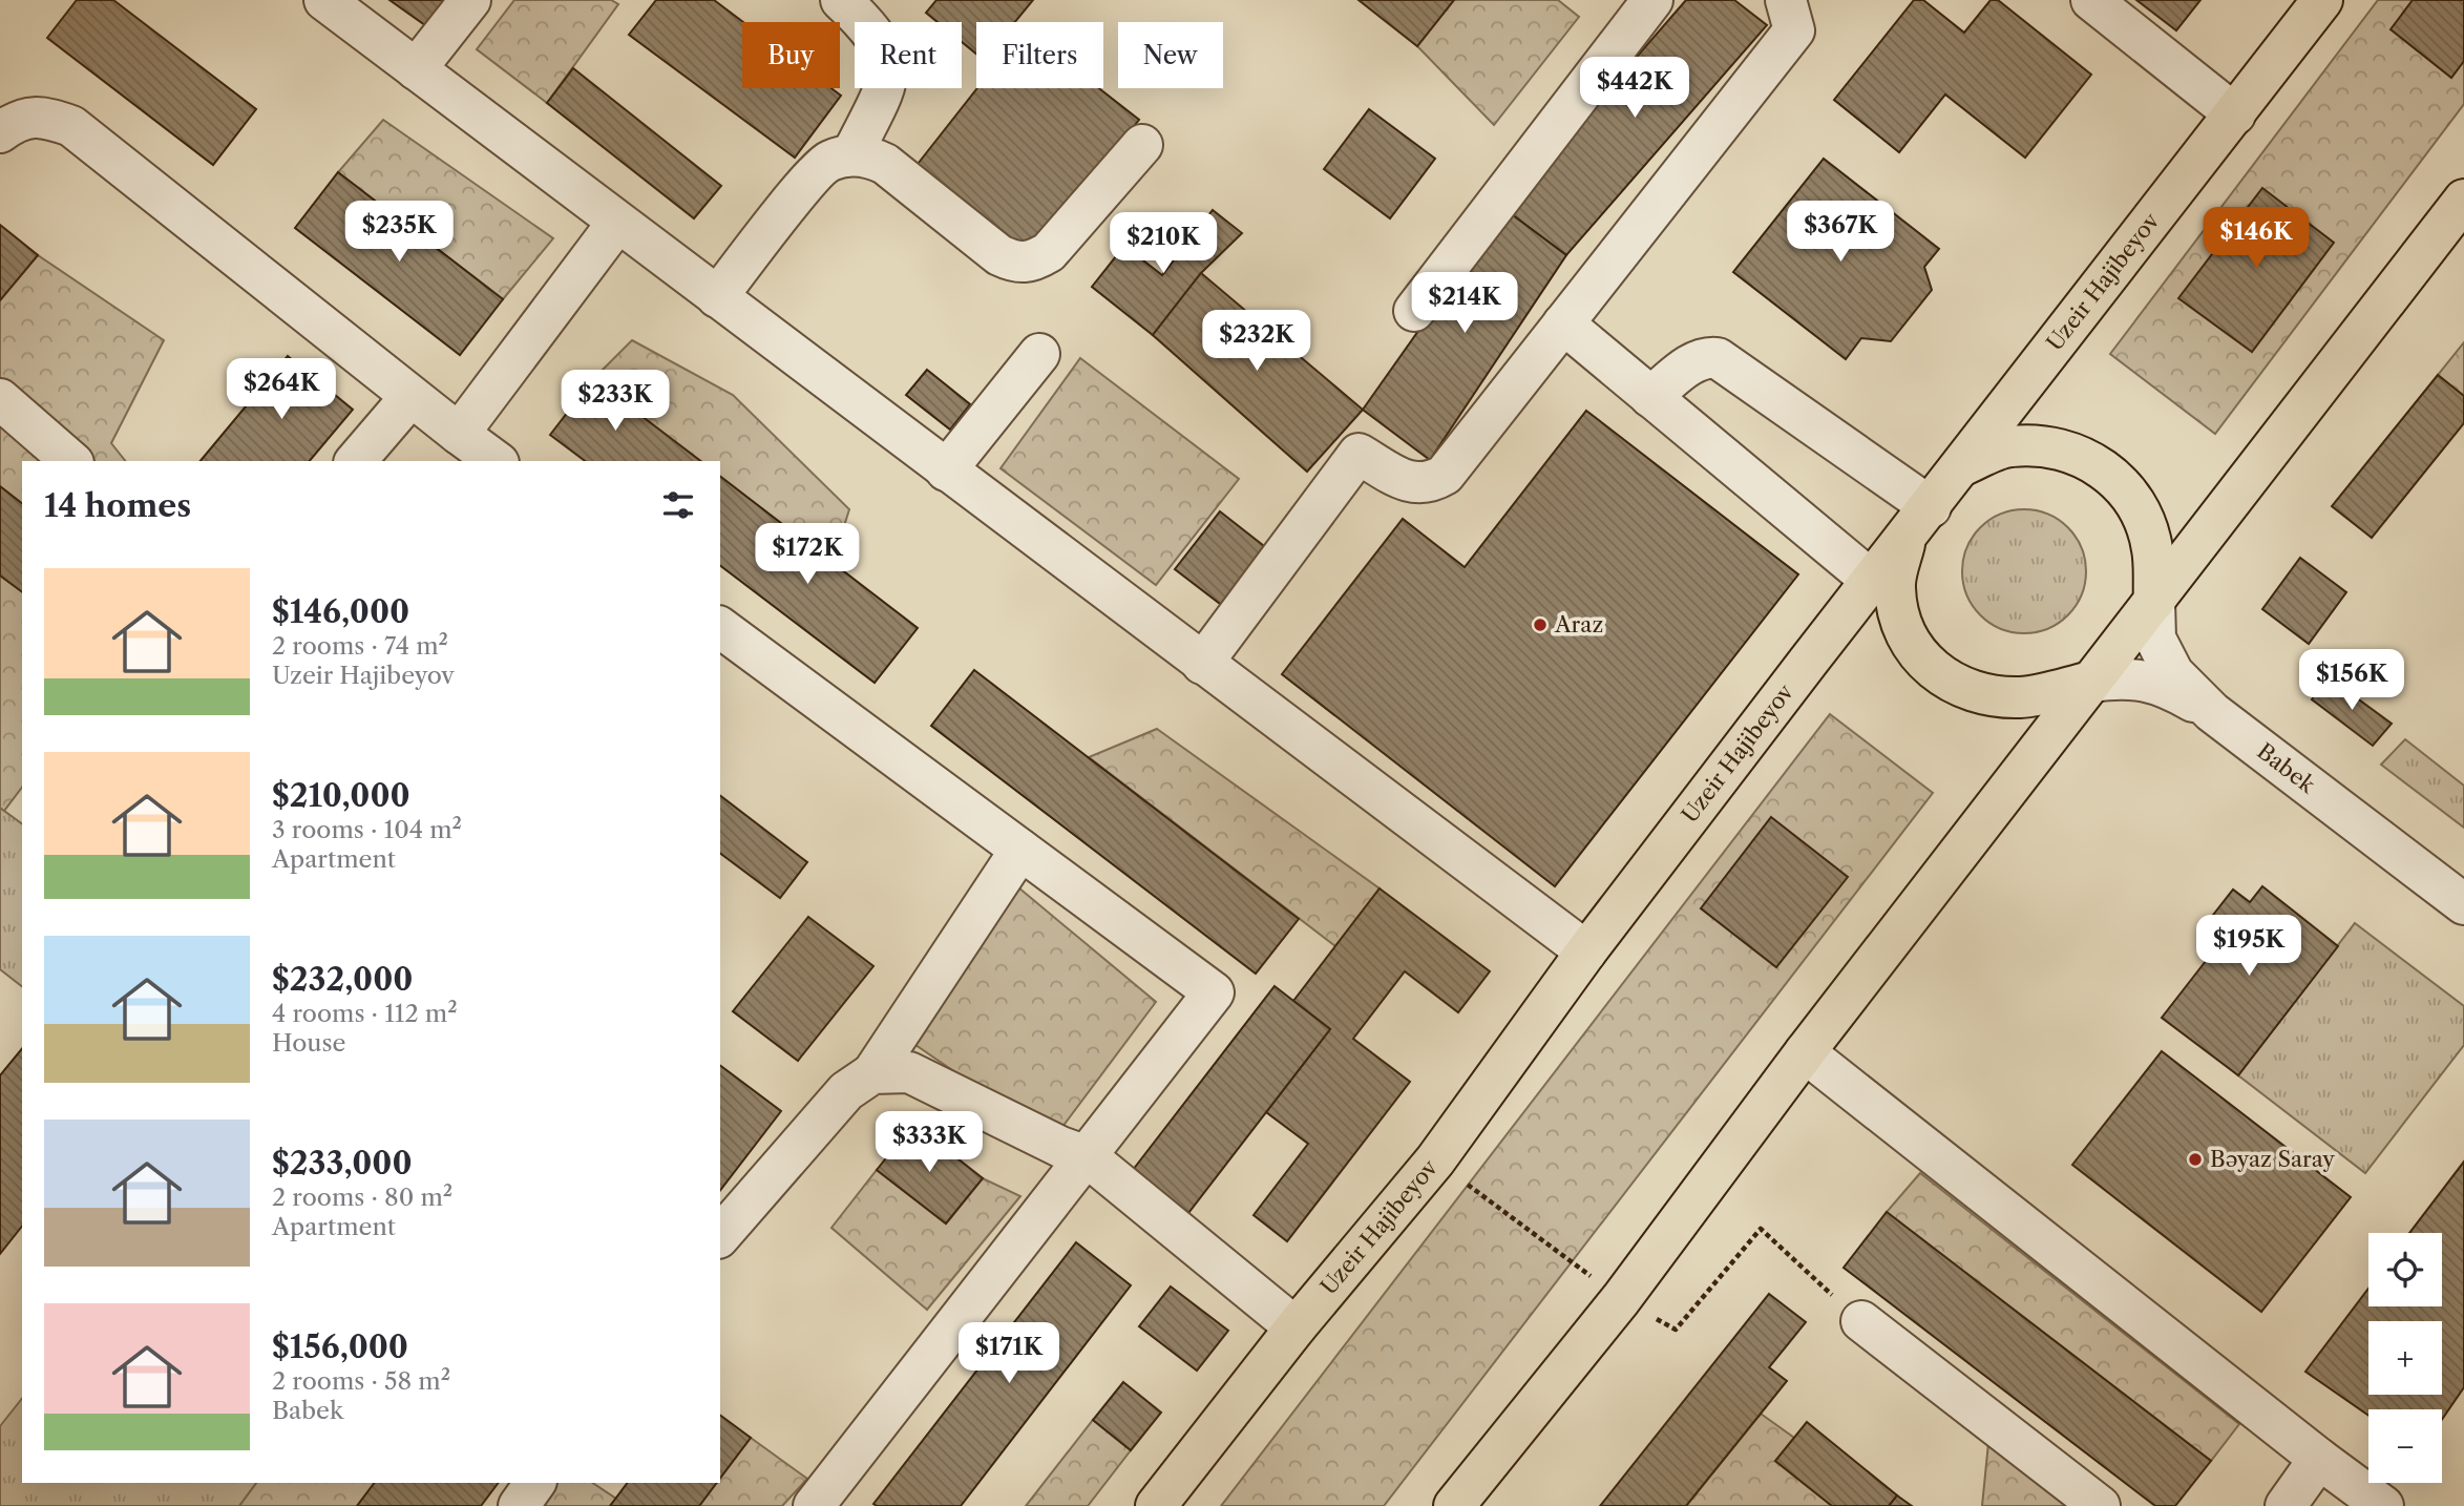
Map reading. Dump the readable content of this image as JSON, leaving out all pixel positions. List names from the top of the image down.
{
  "streets": {
    "main road": ["Uzeir Hajibeyov"],
    "street": ["Babek"]
  },
  "crossings": [
    ["Uzeir Hajibeyov", "Babek"]
  ],
  "places": ["Araz", "Bəyaz Saray"],
  "page": {
    "chip": [
      "Buy",
      "Rent",
      "Filters",
      "New"
    ],
    "price": [
      "$442K",
      "$235K",
      "$367K",
      "$146K",
      "$210K",
      "$214K",
      "$232K",
      "$264K",
      "$233K",
      "$172K",
      "$156K",
      "$195K",
      "$333K",
      "$171K"
    ],
    "heading": "14 homes",
    "list": [
      {
        "name": "$146,000",
        "note": "2 rooms · 74 m² · Uzeir Hajibeyov"
      },
      {
        "name": "$210,000",
        "note": "3 rooms · 104 m² · Apartment"
      },
      {
        "name": "$232,000",
        "note": "4 rooms · 112 m² · House"
      },
      {
        "name": "$233,000",
        "note": "2 rooms · 80 m² · Apartment"
      },
      {
        "name": "$156,000",
        "note": "2 rooms · 58 m² · Babek"
      }
    ],
    "map_buttons": ["+", "−"]
  }
}
